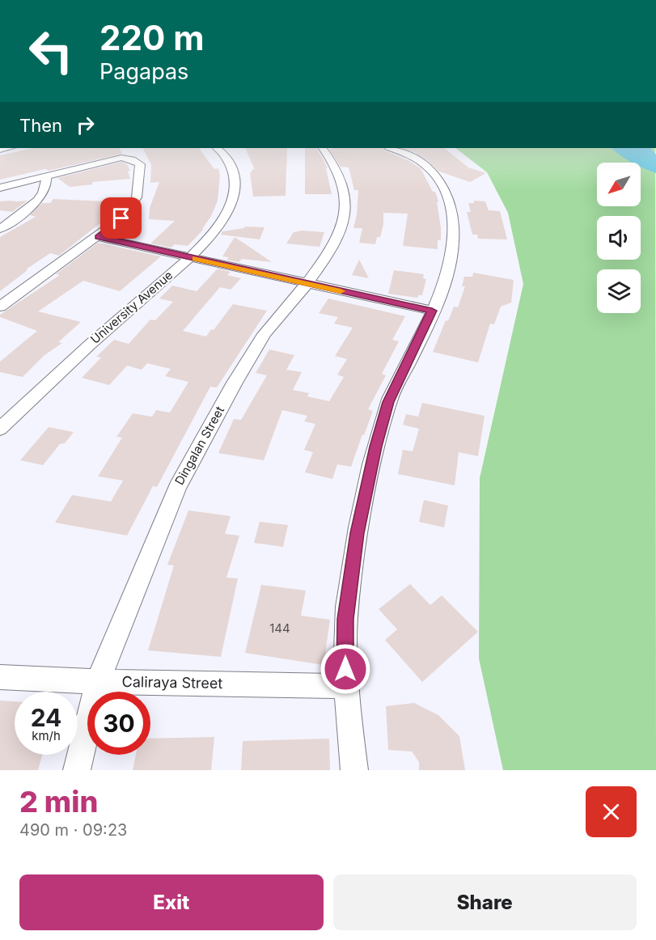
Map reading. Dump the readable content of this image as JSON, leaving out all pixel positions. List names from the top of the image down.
{
  "streets": {
    "street": ["University Avenue", "Dingalan Street", "Caliraya Street"]
  },
  "crossings": [
    ["Dingalan Street", "Caliraya Street"]
  ],
  "house_numbers": ["144"],
  "north": "bottom left",
  "page": {
    "turn": ["220 m", "Pagapas"],
    "then": "Then",
    "speed": "24 km/h",
    "limit": "30",
    "heading": ["2 min", "490 m · 09:23"],
    "buttons": ["Exit", "Share"]
  }
}
